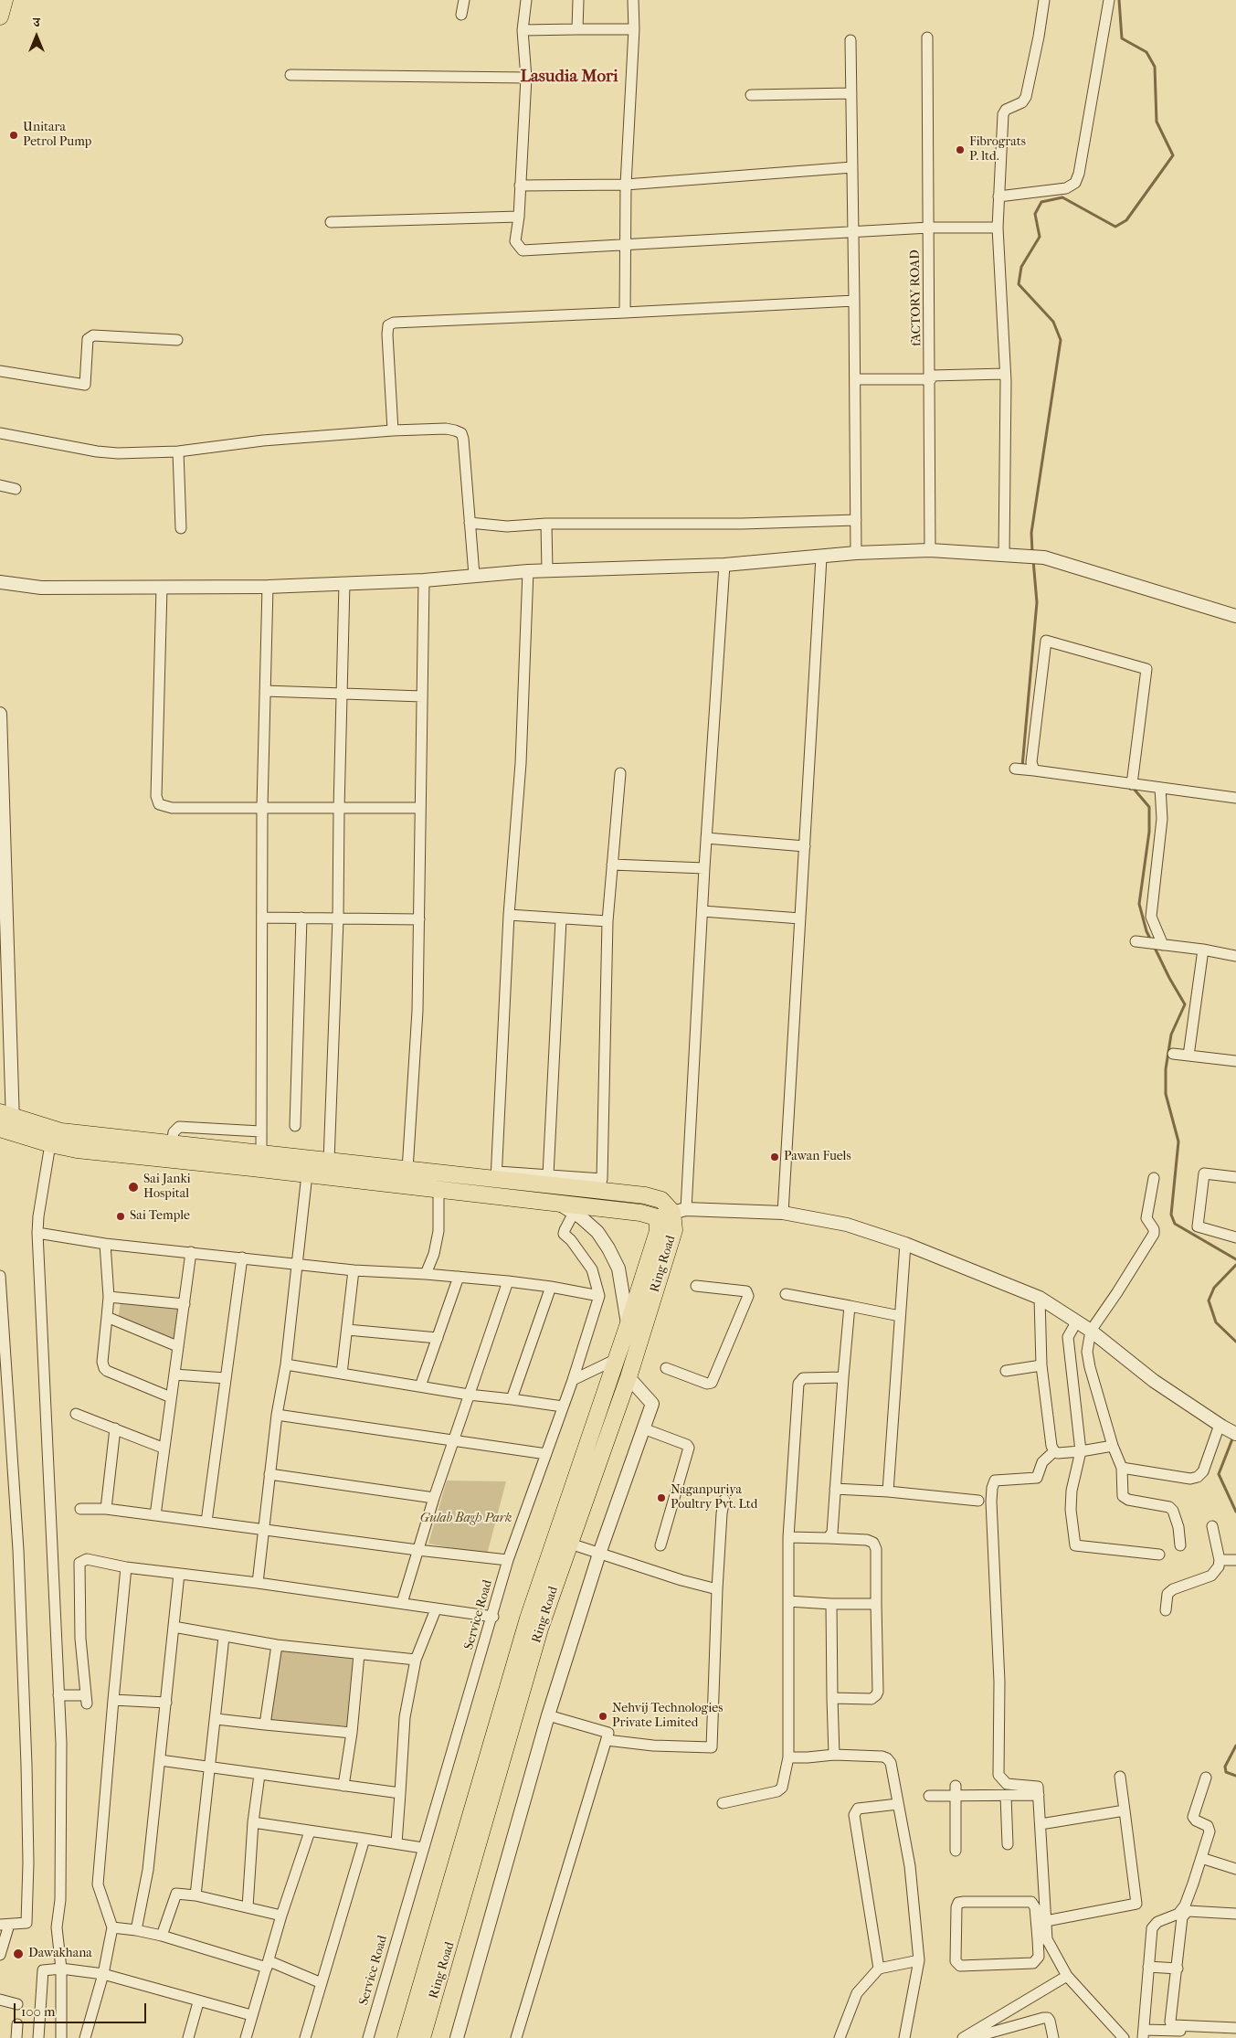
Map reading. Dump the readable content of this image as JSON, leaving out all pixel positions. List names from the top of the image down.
{
  "streets": {
    "main road": ["Ring Road"],
    "street": ["fACTORY ROAD", "Service Road"]
  },
  "districts": ["Lasudia Mori"],
  "parks": ["Gulab Bagh Park"],
  "places": [
    "Unitara Petrol Pump",
    "Fibrograts P. ltd.",
    "Pawan Fuels",
    "Sai Janki Hospital",
    "Sai Temple",
    "Naganpuriya Poultry Pvt. Ltd",
    "Nehvij Technologies Private Limited",
    "Dawakhana"
  ],
  "scale_bar": "100 m",
  "north": "top"
}
